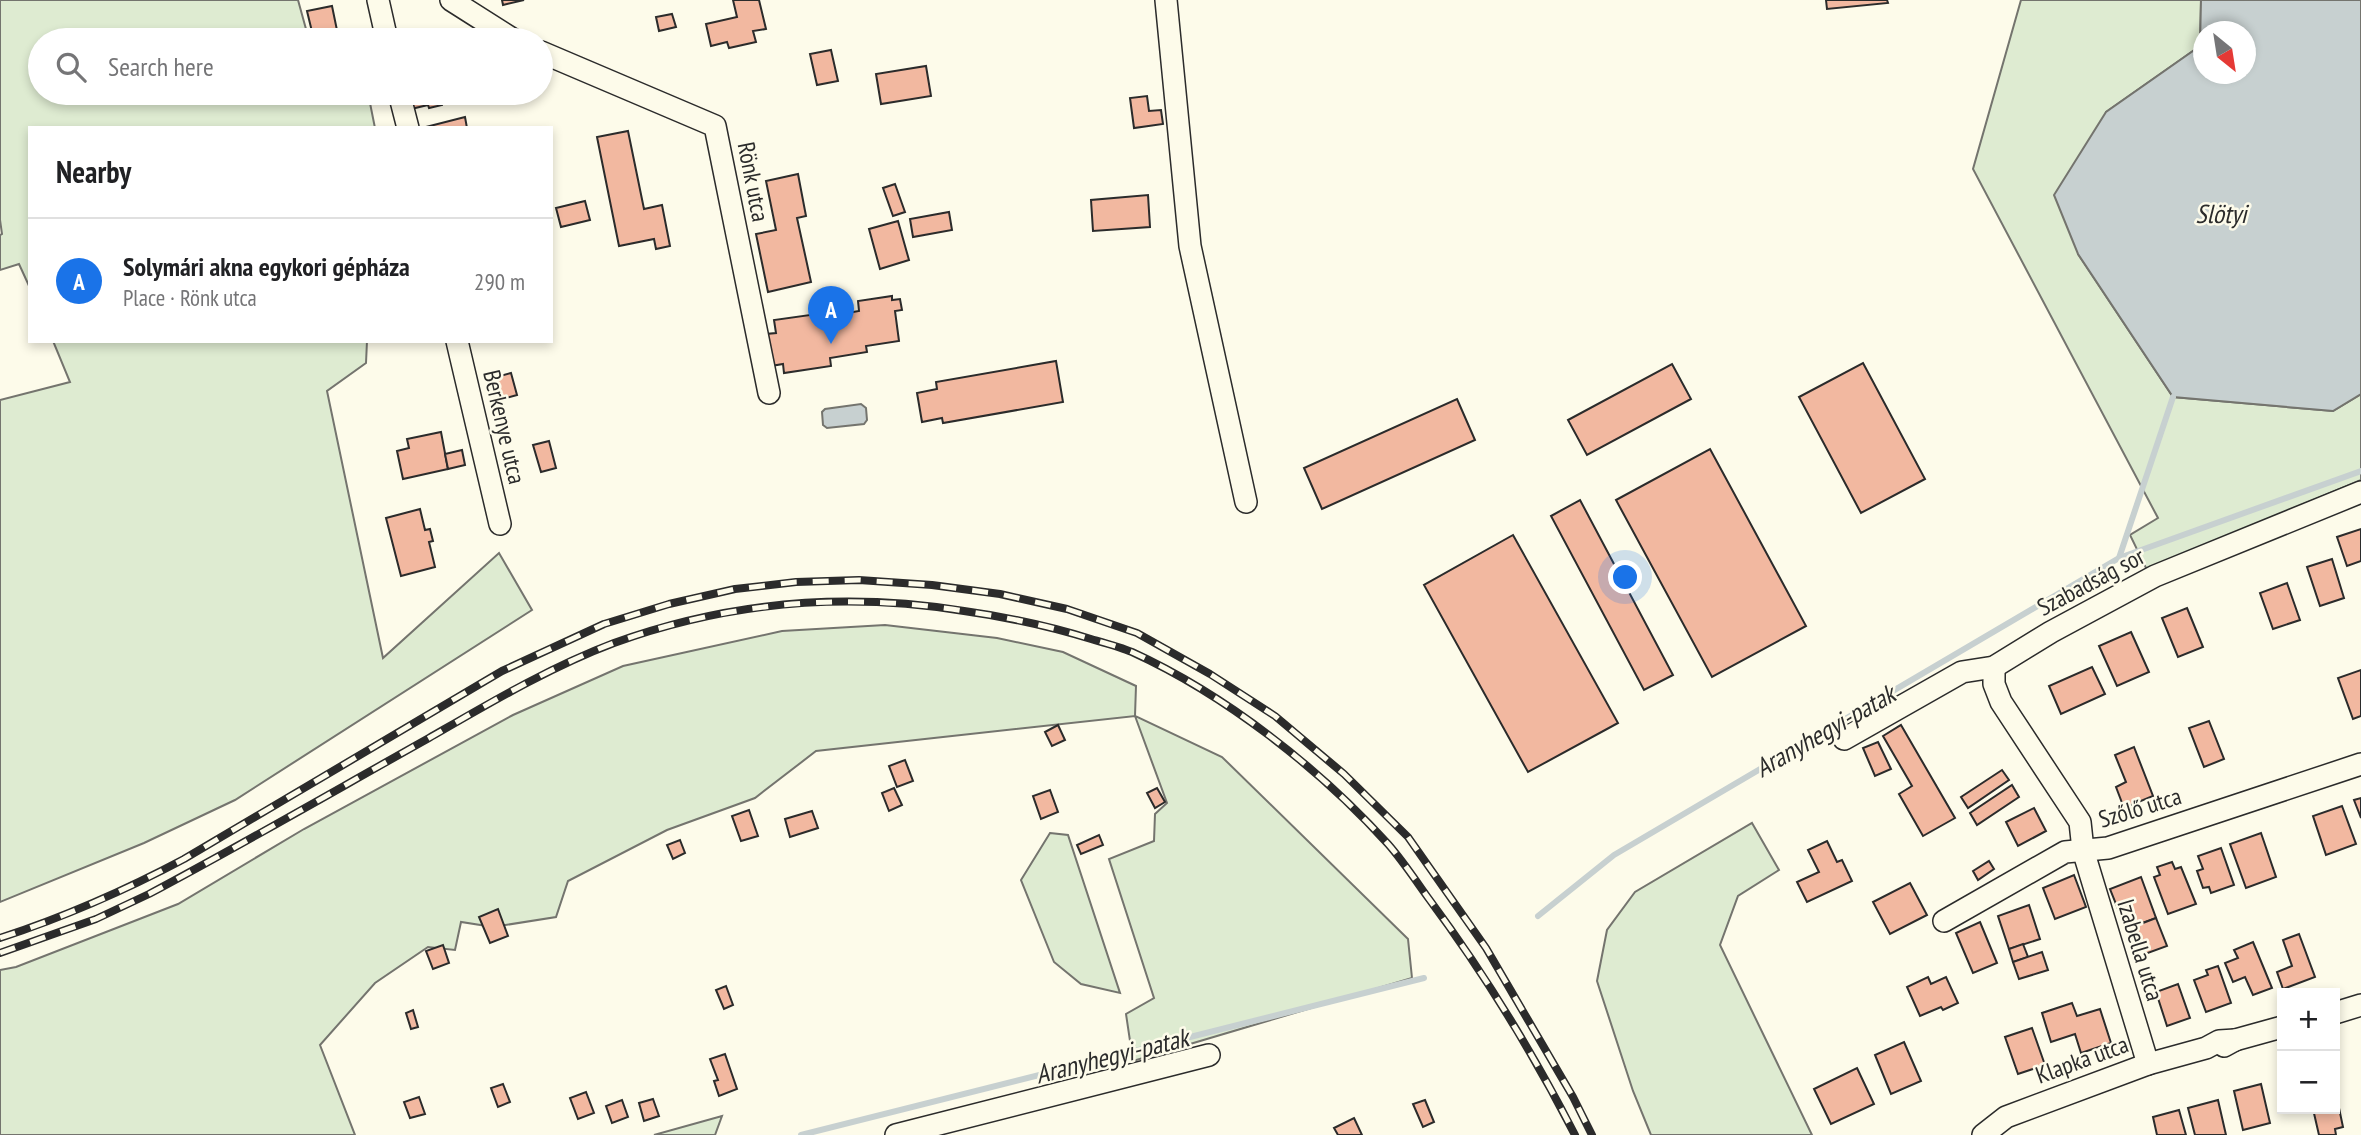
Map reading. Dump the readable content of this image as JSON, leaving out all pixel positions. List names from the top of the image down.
{
  "streets": {
    "street": [
      "Rönk utca",
      "Berkenye utca",
      "Szabadság sor",
      "Szőlő utca",
      "Izabella utca",
      "Klapka utca"
    ]
  },
  "crossings": [
    ["Szabadság sor", "Izabella utca"],
    ["Szőlő utca", "Izabella utca"],
    ["Izabella utca", "Klapka utca"]
  ],
  "water": ["Slötyi", "Aranyhegyi-patak"],
  "north": "bottom right",
  "page": {
    "search": "Search here",
    "heading": "Nearby",
    "list": [
      {
        "mark": "A",
        "name": "Solymári akna egykori gépháza",
        "note": "Place · Rönk utca",
        "value": "290 m"
      }
    ],
    "pins": "A",
    "map_buttons": ["+", "−"]
  }
}
